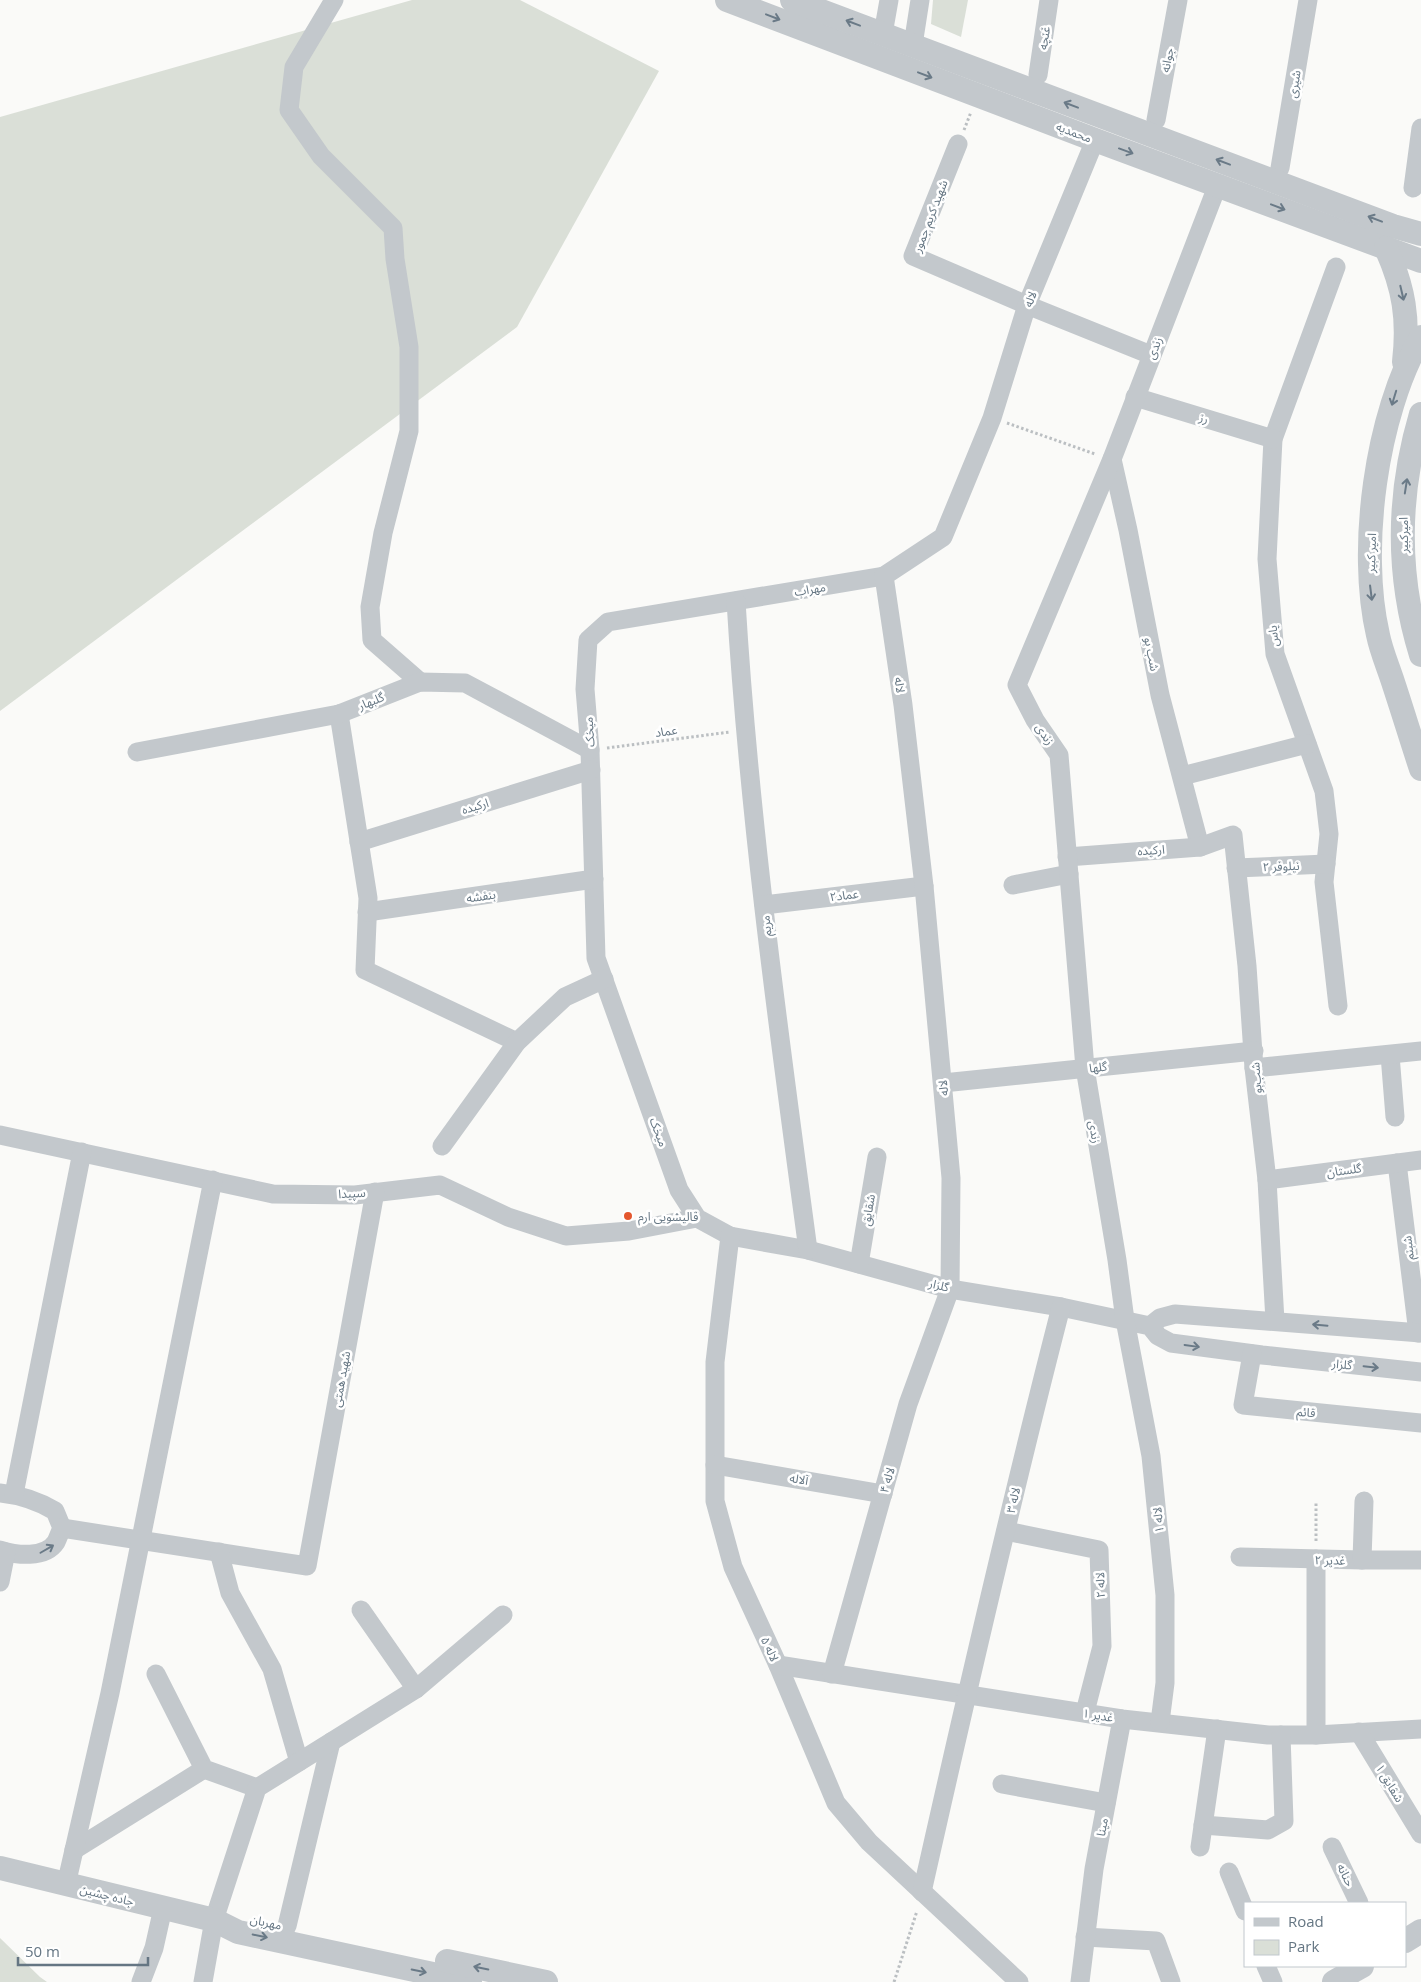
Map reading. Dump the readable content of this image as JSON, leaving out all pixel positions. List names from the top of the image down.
{
  "streets": {
    "street": [
      "غنچه",
      "جوانه",
      "شیری",
      "محمدیه",
      "شهید کریم جمور",
      "لاله",
      "زندی",
      "رز",
      "امیرکبیر",
      "امیر کبیر",
      "مهراب",
      "یاس",
      "شب بو",
      "گلبهار",
      "میخک",
      "ارکیده",
      "نیلوفر ۲",
      "عماد۲",
      "بنفشه",
      "مریم",
      "گلها",
      "شب‌بو",
      "گلستان",
      "سپیدا",
      "شقایق",
      "شبنم",
      "گلزار",
      "شهید همتی",
      "قائم",
      "آلاله",
      "لاله ۴",
      "لاله ۳",
      "لاله ۱",
      "غدیر ۲",
      "لاله ۲",
      "لاله ۵",
      "غدیر ۱",
      "شقایق ۱",
      "مینا",
      "حنانه",
      "جاده چشین",
      "مهربان"
    ],
    "path": ["عماد"]
  },
  "crossings": [
    ["محمدیه", "لاله"],
    ["محمدیه", "زندی"],
    ["شهید کریم جمور", "لاله"],
    ["لاله", "مهراب"],
    ["لاله", "عماد۲"],
    ["لاله", "گلها"],
    ["لاله", "گلزار"],
    ["لاله", "لاله ۴"],
    ["زندی", "رز"],
    ["زندی", "شب بو"],
    ["زندی", "ارکیده"],
    ["زندی", "گلها"],
    ["زندی", "گلزار"],
    ["زندی", "لاله ۱"],
    ["رز", "یاس"],
    ["مهراب", "میخک"],
    ["مهراب", "مریم"],
    ["یاس", "نیلوفر ۲"],
    ["شب بو", "ارکیده"],
    ["گلبهار", "عماد"],
    ["گلبهار", "میخک"],
    ["عماد", "میخک"],
    ["عماد", "مریم"],
    ["میخک", "ارکیده"],
    ["میخک", "بنفشه"],
    ["میخک", "مریم"],
    ["میخک", "سپیدا"],
    ["ارکیده", "شب‌بو"],
    ["نیلوفر ۲", "شب‌بو"],
    ["عماد۲", "مریم"],
    ["مریم", "گلزار"],
    ["گلها", "شب‌بو"],
    ["شب‌بو", "گلستان"],
    ["گلستان", "شبنم"],
    ["سپیدا", "شهید همتی"],
    ["شقایق", "گلزار"],
    ["گلزار", "قائم"],
    ["گلزار", "لاله ۴"],
    ["گلزار", "لاله ۳"],
    ["گلزار", "لاله ۱"],
    ["گلزار", "لاله ۵"],
    ["آلاله", "لاله ۴"],
    ["آلاله", "لاله ۵"],
    ["لاله ۴", "غدیر ۱"],
    ["لاله ۳", "لاله ۲"],
    ["لاله ۳", "لاله ۵"],
    ["لاله ۳", "غدیر ۱"],
    ["لاله ۱", "غدیر ۱"],
    ["لاله ۲", "غدیر ۱"],
    ["لاله ۵", "غدیر ۱"],
    ["غدیر ۱", "شقایق ۱"],
    ["غدیر ۱", "مینا"],
    ["جاده چشین", "مهربان"]
  ],
  "one_way": ["امیرکبیر", "امیر کبیر"],
  "places": ["قالیشویی ارم"],
  "legend": ["Road", "Park"],
  "scale_bar": "50 m"
}
